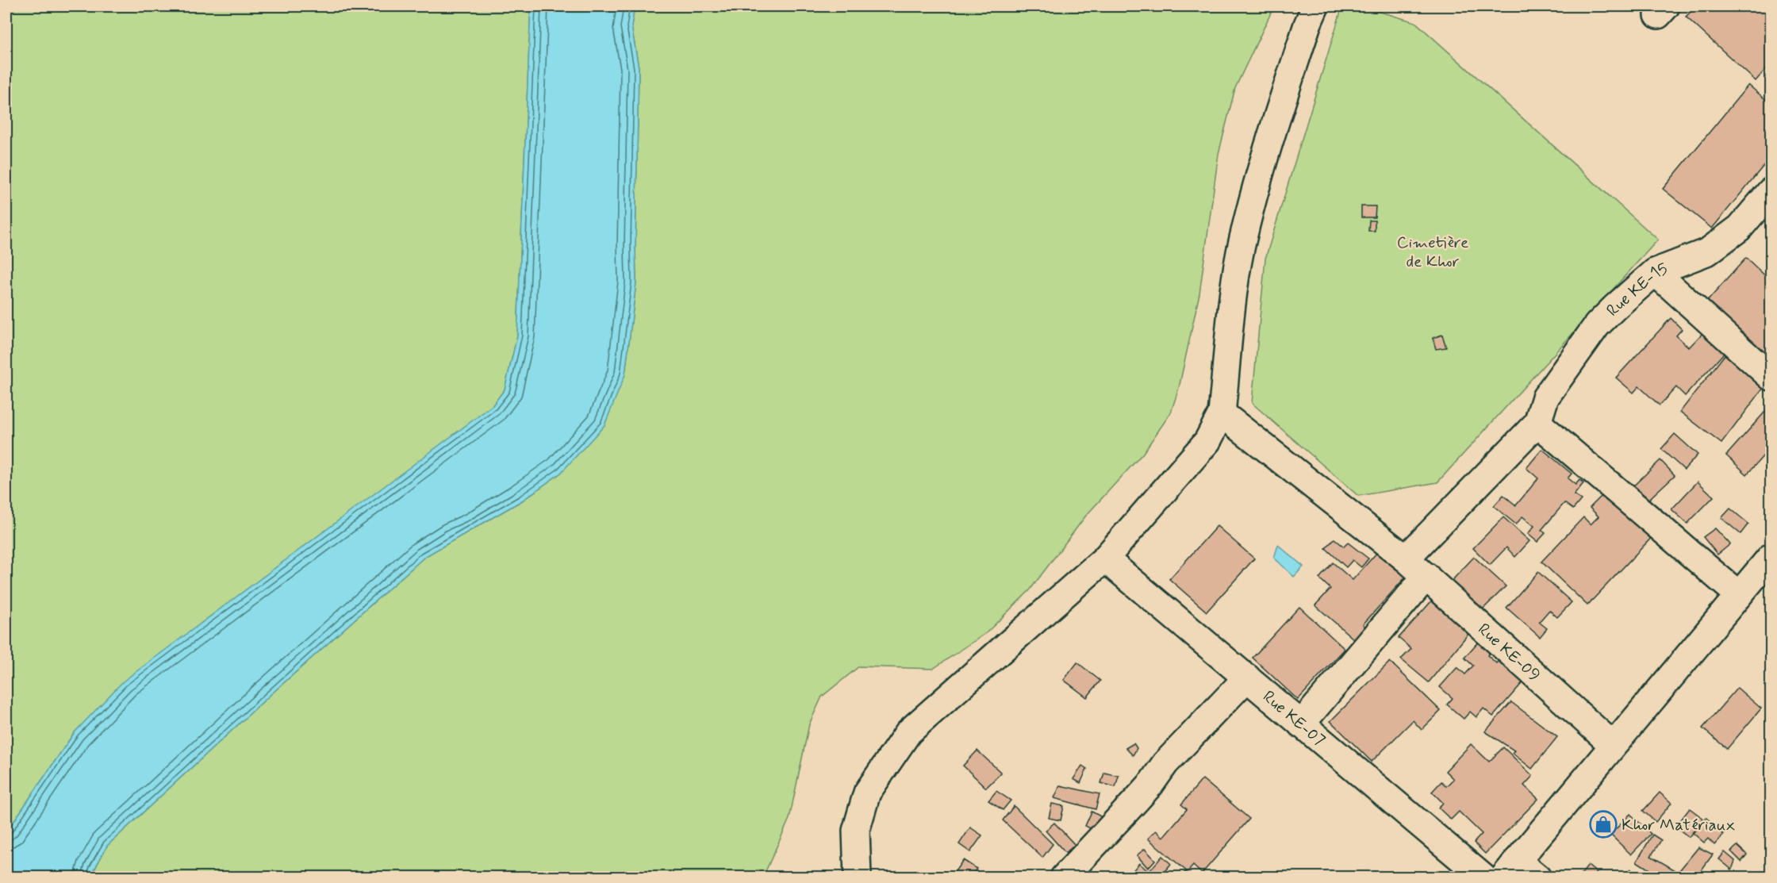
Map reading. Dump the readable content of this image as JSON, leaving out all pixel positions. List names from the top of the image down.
{
  "streets": {
    "main road": ["Rue KE-15", "Rue KE-09", "Rue KE-07"]
  },
  "parks": ["Cimetière de Khor"],
  "places": {
    "shop": ["Khor Matériaux"]
  }
}
